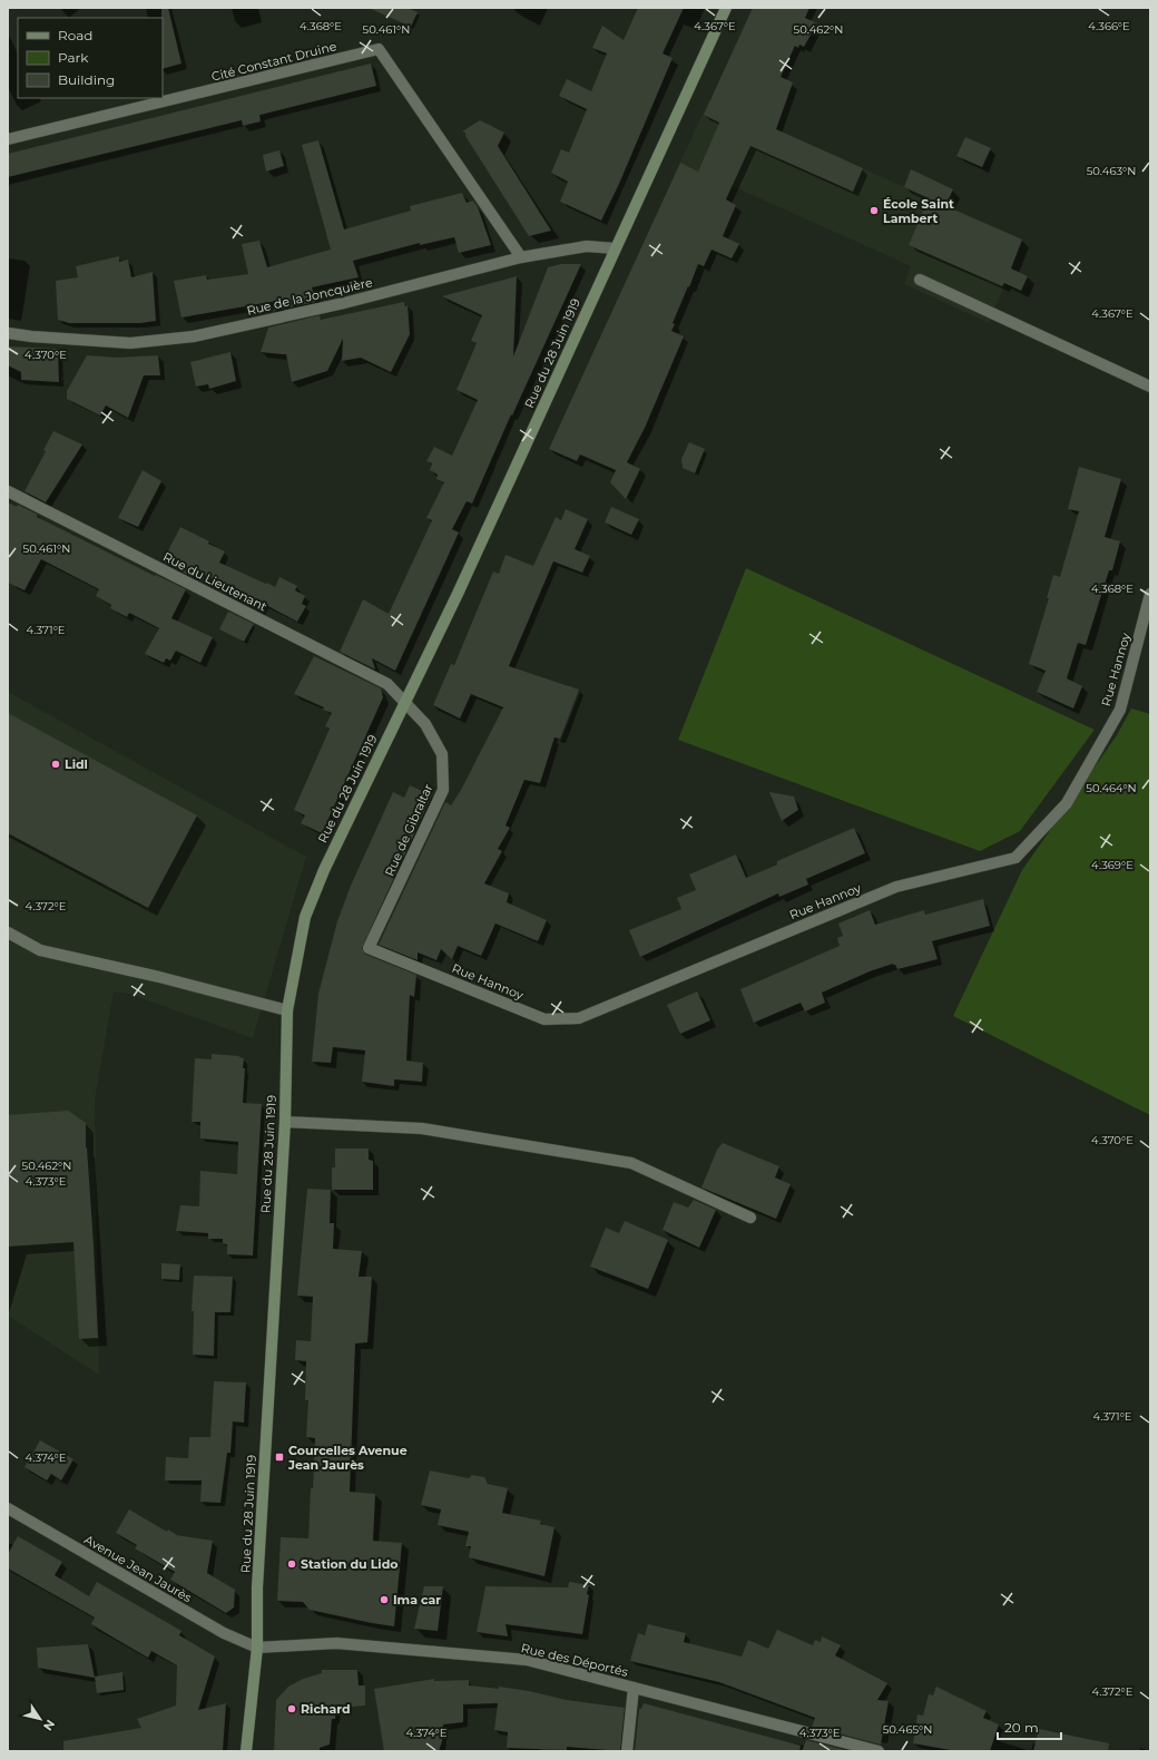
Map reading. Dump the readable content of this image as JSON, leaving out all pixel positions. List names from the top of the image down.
{
  "streets": {
    "main road": ["Rue du 28 Juin 1919"],
    "street": [
      "Cité Constant Druine",
      "Rue de la Joncquière",
      "Rue du Lieutenant",
      "Rue Hannoy",
      "Rue de Gibraltar",
      "Avenue Jean Jaurès",
      "Rue des Déportés"
    ]
  },
  "crossings": [
    ["Cité Constant Druine", "Rue de la Joncquière"],
    ["Rue de la Joncquière", "Rue du 28 Juin 1919"],
    ["Rue du 28 Juin 1919", "Rue du Lieutenant"],
    ["Rue du 28 Juin 1919", "Rue de Gibraltar"],
    ["Rue du 28 Juin 1919", "Avenue Jean Jaurès"],
    ["Rue du 28 Juin 1919", "Rue des Déportés"],
    ["Rue du Lieutenant", "Rue de Gibraltar"],
    ["Rue Hannoy", "Rue de Gibraltar"],
    ["Avenue Jean Jaurès", "Rue des Déportés"]
  ],
  "places": {
    "other": [
      "École Saint Lambert",
      "Lidl",
      "Station du Lido",
      "Ima car",
      "Richard"
    ],
    "transit": ["Courcelles Avenue Jean Jaurès"]
  },
  "legend": ["Road", "Park", "Building"],
  "scale_bar": "20 m",
  "north": "bottom right",
  "coordinates": [
    "4.366°E",
    "4.368°E",
    "4.367°E",
    "50.461°N",
    "50.462°N",
    "50.463°N",
    "4.370°E",
    "4.371°E",
    "50.464°N",
    "4.369°E",
    "4.372°E",
    "4.373°E",
    "4.374°E",
    "50.465°N"
  ]
}
